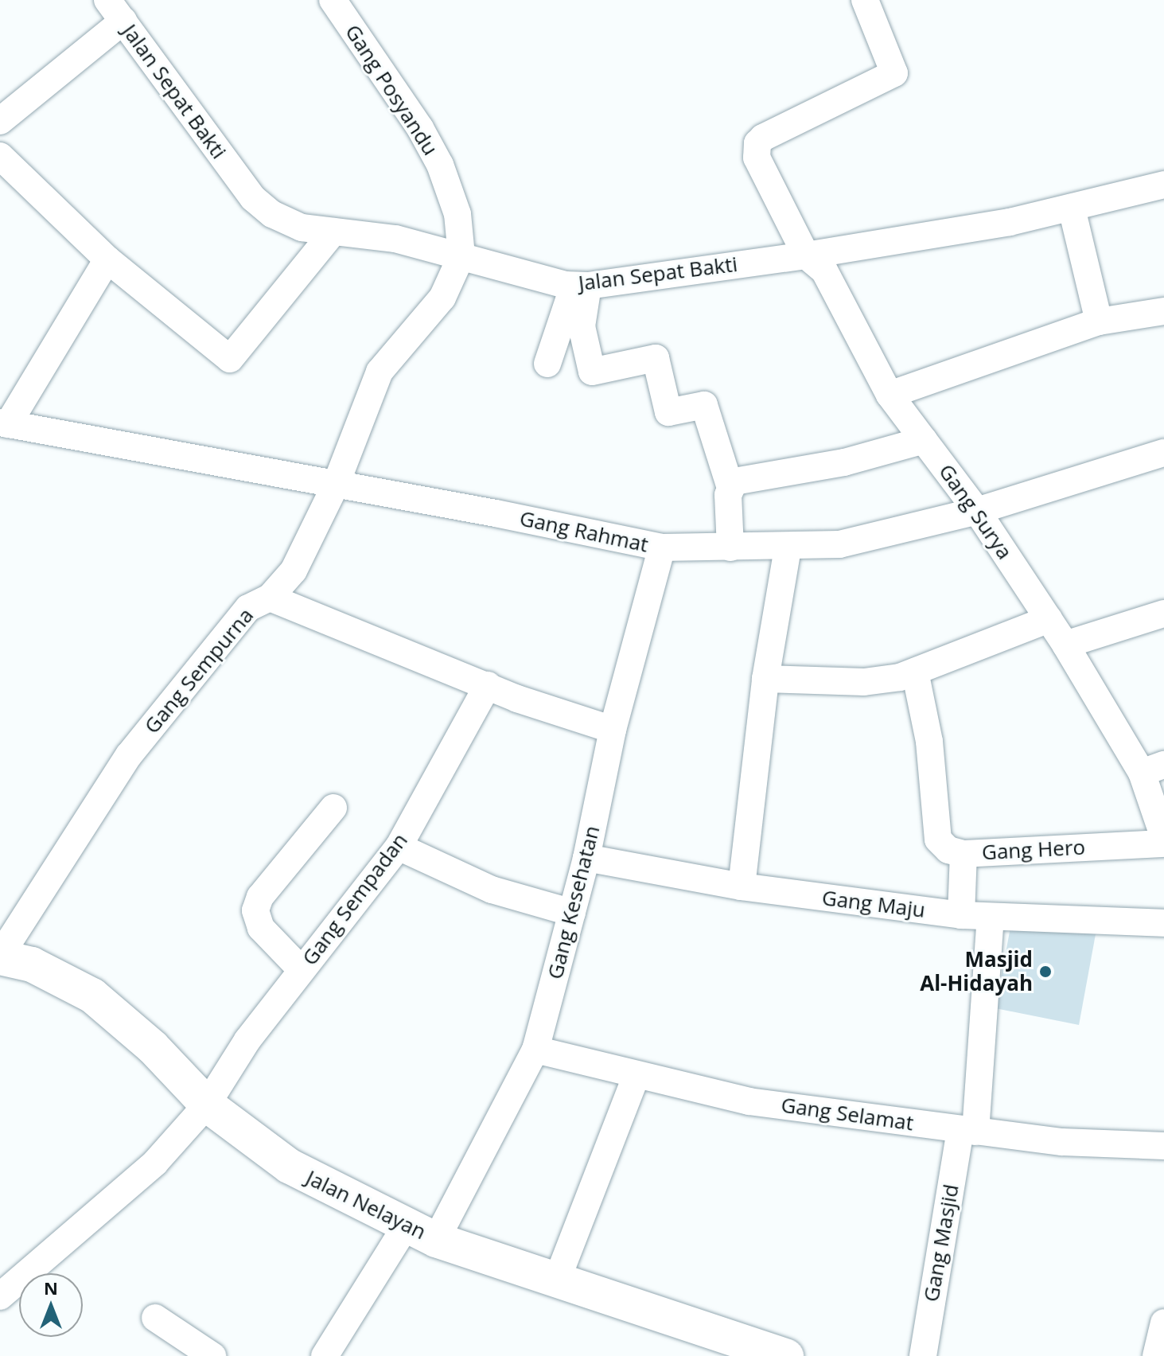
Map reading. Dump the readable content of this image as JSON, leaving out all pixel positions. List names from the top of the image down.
{
  "streets": {
    "main road": ["Jalan Nelayan"],
    "street": [
      "Gang Posyandu",
      "Jalan Sepat Bakti",
      "Gang Surya",
      "Gang Rahmat",
      "Gang Sempurna",
      "Gang Hero",
      "Gang Sempadan",
      "Gang Kesehatan",
      "Gang Maju",
      "Gang Selamat",
      "Gang Masjid"
    ]
  },
  "crossings": [
    ["Gang Posyandu", "Jalan Sepat Bakti"],
    ["Gang Posyandu", "Gang Sempurna"],
    ["Jalan Sepat Bakti", "Gang Surya"],
    ["Jalan Sepat Bakti", "Gang Sempurna"],
    ["Gang Surya", "Gang Rahmat"],
    ["Gang Rahmat", "Gang Sempurna"],
    ["Gang Rahmat", "Gang Kesehatan"],
    ["Gang Sempurna", "Jalan Nelayan"],
    ["Gang Hero", "Gang Maju"],
    ["Gang Sempadan", "Jalan Nelayan"],
    ["Gang Kesehatan", "Gang Maju"],
    ["Gang Kesehatan", "Gang Selamat"],
    ["Gang Kesehatan", "Jalan Nelayan"],
    ["Gang Maju", "Gang Masjid"],
    ["Gang Selamat", "Gang Masjid"]
  ],
  "places": ["Masjid Al-Hidayah"],
  "north": "top"
}
